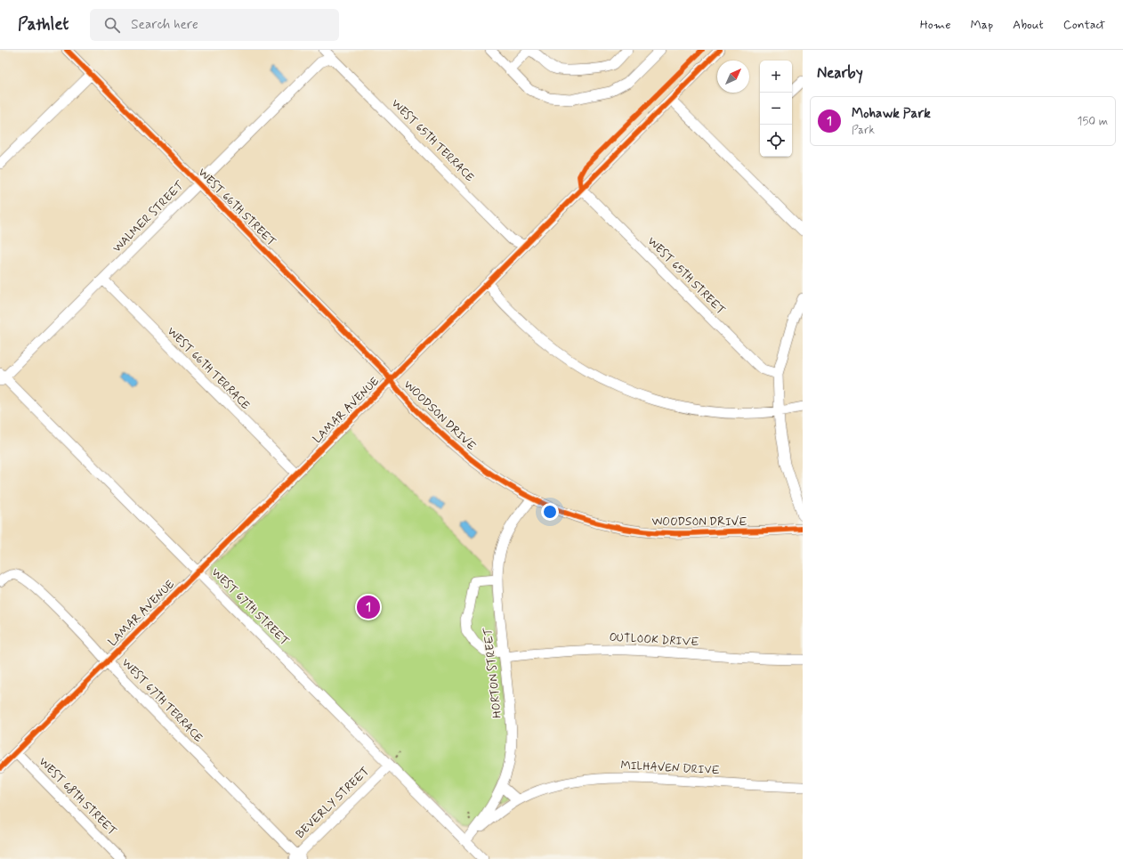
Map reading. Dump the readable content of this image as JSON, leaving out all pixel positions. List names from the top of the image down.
{
  "streets": {
    "street": [
      "WEST 65TH TERRACE",
      "WEST 66TH STREET",
      "WALMER STREET",
      "WEST 65TH STREET",
      "WEST 66TH TERRACE",
      "LAMAR AVENUE",
      "WOODSON DRIVE",
      "WEST 67TH STREET",
      "OUTLOOK DRIVE",
      "HORTON STREET",
      "WEST 67TH TERRACE",
      "MILHAVEN DRIVE",
      "WEST 68TH STREET",
      "BEVERLY STREET"
    ]
  },
  "crossings": [
    ["WEST 65TH TERRACE", "WALMER STREET"],
    ["WEST 65TH TERRACE", "LAMAR AVENUE"],
    ["WEST 66TH STREET", "WALMER STREET"],
    ["WEST 66TH STREET", "LAMAR AVENUE"],
    ["WEST 66TH STREET", "WOODSON DRIVE"],
    ["WALMER STREET", "WEST 66TH TERRACE"],
    ["WALMER STREET", "WEST 67TH STREET"],
    ["WEST 65TH STREET", "LAMAR AVENUE"],
    ["WEST 66TH TERRACE", "LAMAR AVENUE"],
    ["LAMAR AVENUE", "WOODSON DRIVE"],
    ["LAMAR AVENUE", "WEST 67TH STREET"],
    ["LAMAR AVENUE", "WEST 67TH TERRACE"],
    ["LAMAR AVENUE", "WEST 68TH STREET"],
    ["WOODSON DRIVE", "HORTON STREET"],
    ["WEST 67TH STREET", "HORTON STREET"],
    ["WEST 67TH STREET", "MILHAVEN DRIVE"],
    ["WEST 67TH STREET", "BEVERLY STREET"],
    ["OUTLOOK DRIVE", "HORTON STREET"],
    ["HORTON STREET", "MILHAVEN DRIVE"],
    ["WEST 67TH TERRACE", "BEVERLY STREET"]
  ],
  "north": "top right",
  "page": {
    "header": "Pathlet",
    "search": "Search here",
    "nav": [
      "Home",
      "Map",
      "About",
      "Contact"
    ],
    "heading": "Nearby",
    "map_buttons": ["+", "−"],
    "list": [
      {
        "mark": "1",
        "name": "Mohawk Park",
        "note": "Park",
        "value": "150 m"
      }
    ],
    "pins": "1"
  }
}
